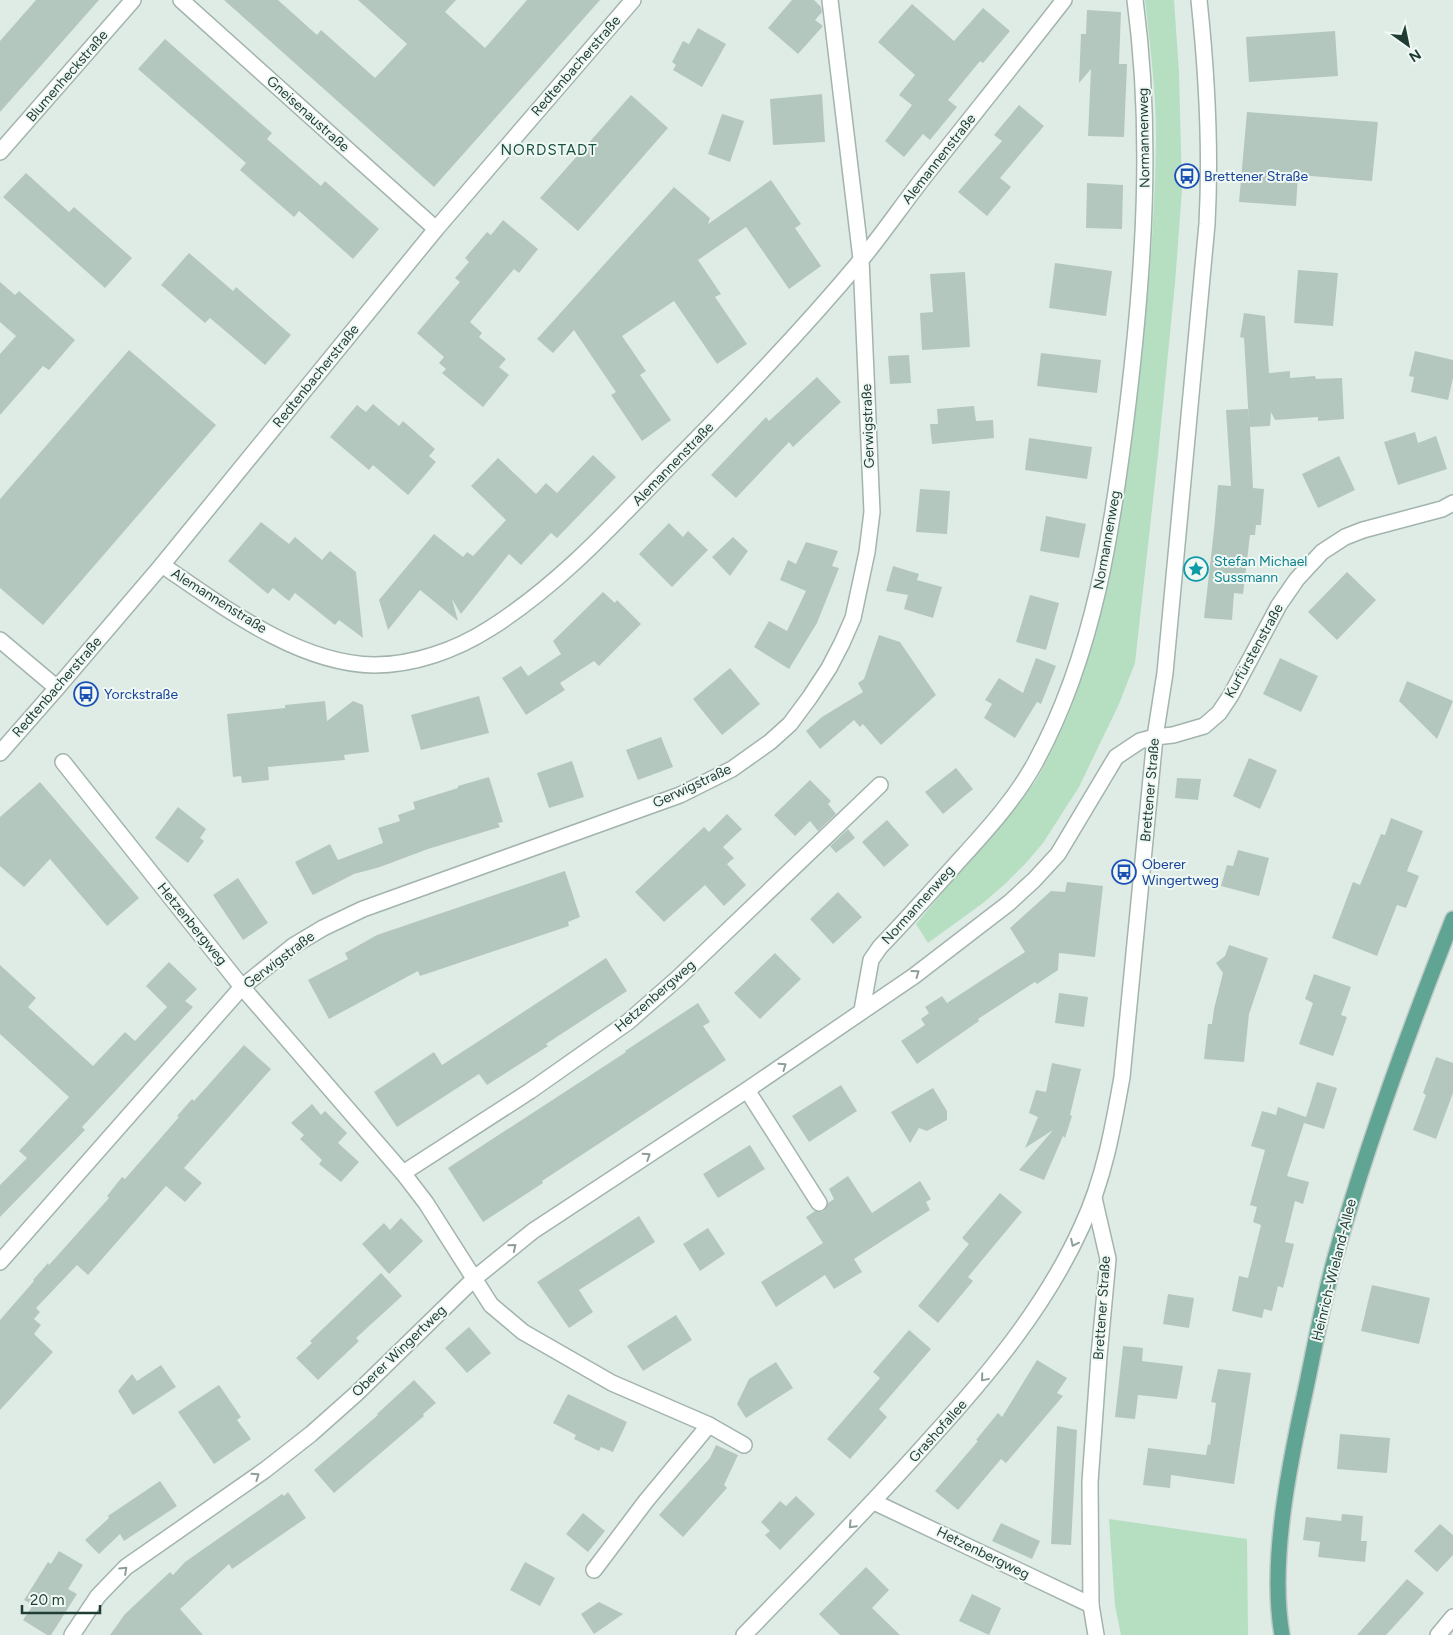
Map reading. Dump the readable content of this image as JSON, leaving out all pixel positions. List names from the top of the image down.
{
  "streets": {
    "main road": ["Heinrich-Wieland-Allee"],
    "street": [
      "Redtenbacherstraße",
      "Blumenheckstraße",
      "Gneisenaustraße",
      "Normannenweg",
      "Alemannenstraße",
      "Gerwigstraße",
      "Kurfürstenstraße",
      "Brettener Straße",
      "Hetzenbergweg",
      "Oberer Wingertweg",
      "Grashofallee"
    ]
  },
  "crossings": [
    ["Redtenbacherstraße", "Gneisenaustraße"],
    ["Redtenbacherstraße", "Alemannenstraße"],
    ["Normannenweg", "Oberer Wingertweg"],
    ["Alemannenstraße", "Gerwigstraße"],
    ["Gerwigstraße", "Hetzenbergweg"],
    ["Kurfürstenstraße", "Brettener Straße"],
    ["Kurfürstenstraße", "Oberer Wingertweg"],
    ["Brettener Straße", "Hetzenbergweg"],
    ["Brettener Straße", "Oberer Wingertweg"],
    ["Brettener Straße", "Grashofallee"],
    ["Hetzenbergweg", "Oberer Wingertweg"],
    ["Hetzenbergweg", "Grashofallee"]
  ],
  "one_way": ["Oberer Wingertweg", "Grashofallee"],
  "districts": ["NORDSTADT"],
  "places": {
    "bus stop": ["Brettener Straße", "Yorckstraße", "Oberer Wingertweg"],
    "place": ["Stefan Michael Sussmann"]
  },
  "scale_bar": "20 m",
  "north": "bottom right"
}
